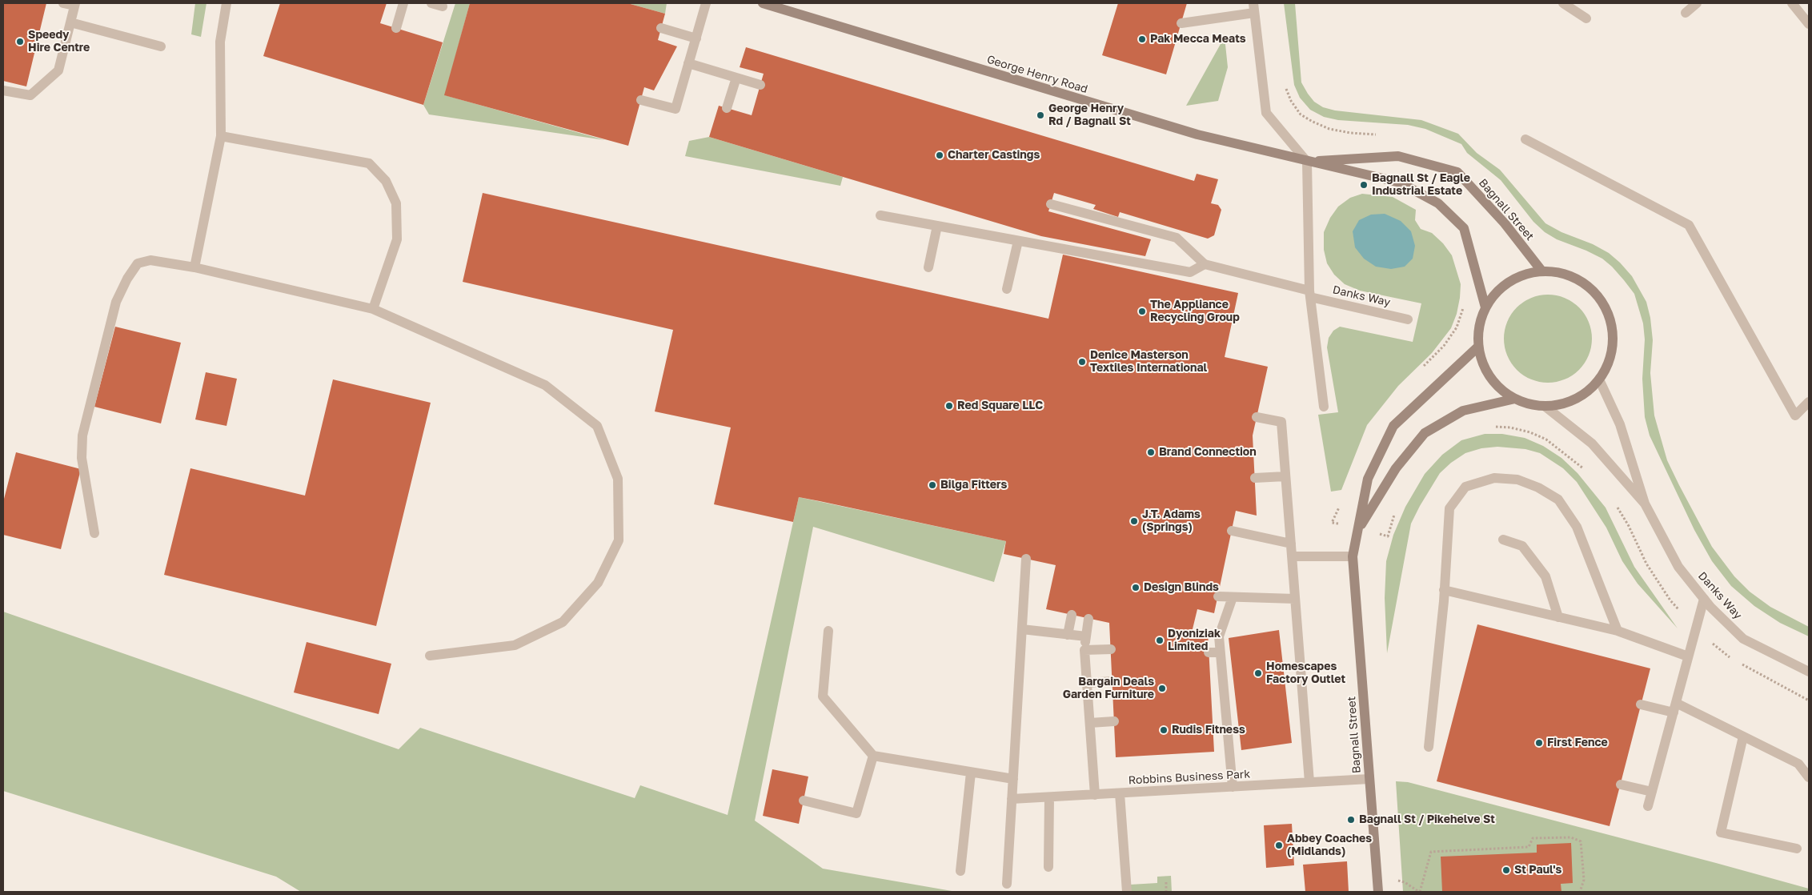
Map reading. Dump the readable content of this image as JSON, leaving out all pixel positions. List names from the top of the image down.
{
  "streets": {
    "street": [
      "George Henry Road",
      "Bagnall Street",
      "Danks Way",
      "Robbins Business Park"
    ]
  },
  "crossings": [
    ["George Henry Road", "Bagnall Street"],
    ["Bagnall Street", "Danks Way"],
    ["Bagnall Street", "Robbins Business Park"]
  ],
  "places": [
    "Pak Mecca Meats",
    "Speedy Hire Centre",
    "George Henry Rd / Bagnall St",
    "Charter Castings",
    "Bagnall St / Eagle Industrial Estate",
    "The Appliance Recycling Group",
    "Denice Masterson Textiles International",
    "Red Square LLC",
    "Brand Connection",
    "Bilga Fitters",
    "J.T. Adams (Springs)",
    "Design Blinds",
    "Dyoniziak Limited",
    "Homescapes Factory Outlet",
    "Bargain Deals Garden Furniture",
    "Rudis Fitness",
    "First Fence",
    "Bagnall St / Pikehelve St",
    "Abbey Coaches (Midlands)",
    "St Paul's"
  ]
}
